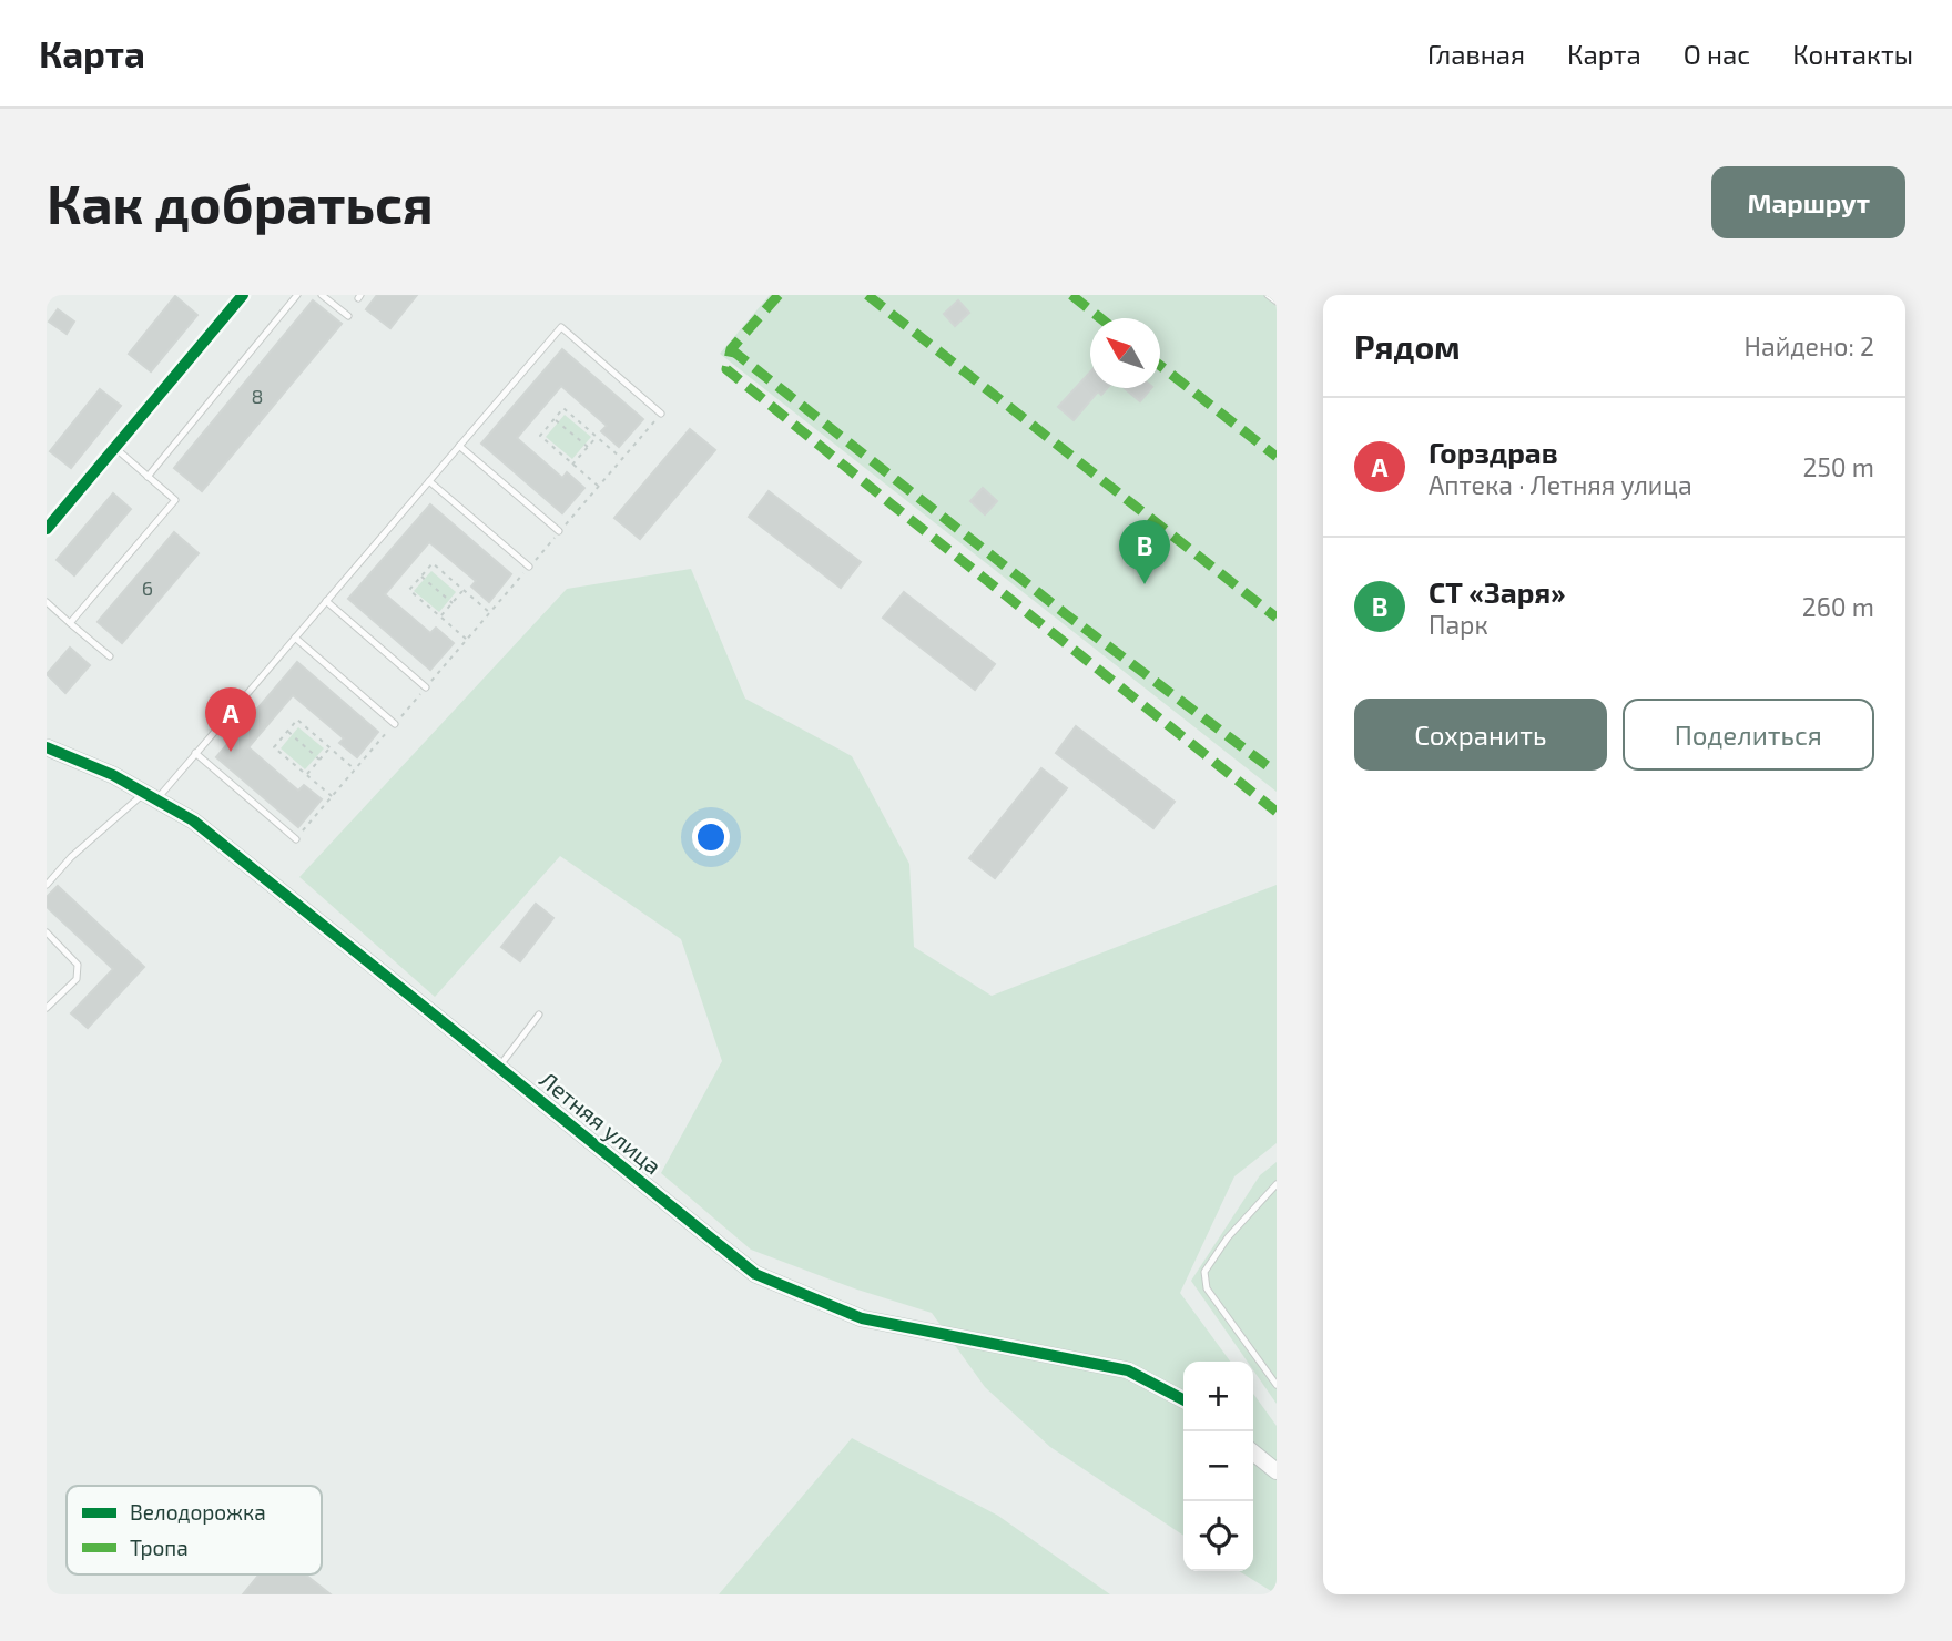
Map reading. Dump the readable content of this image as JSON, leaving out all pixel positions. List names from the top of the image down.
{
  "streets": {
    "street": ["Летняя улица"]
  },
  "house_numbers": ["8", "6"],
  "legend": ["Велодорожка", "Тропа"],
  "north": "top left",
  "page": {
    "header": "Карта",
    "nav": [
      "Главная",
      "Карта",
      "О нас",
      "Контакты"
    ],
    "buttons": [
      "Маршрут",
      ["Сохранить", "Поделиться"]
    ],
    "title": "Как добраться",
    "heading": ["Рядом", "Найдено: 2"],
    "list": [
      {
        "mark": "A",
        "name": "Горздрав",
        "note": "Аптека · Летняя улица",
        "value": "250 m"
      },
      {
        "mark": "B",
        "name": "СТ «Заря»",
        "note": "Парк",
        "value": "260 m"
      }
    ],
    "pins": ["B", "A"],
    "map_buttons": ["+", "−"]
  }
}
